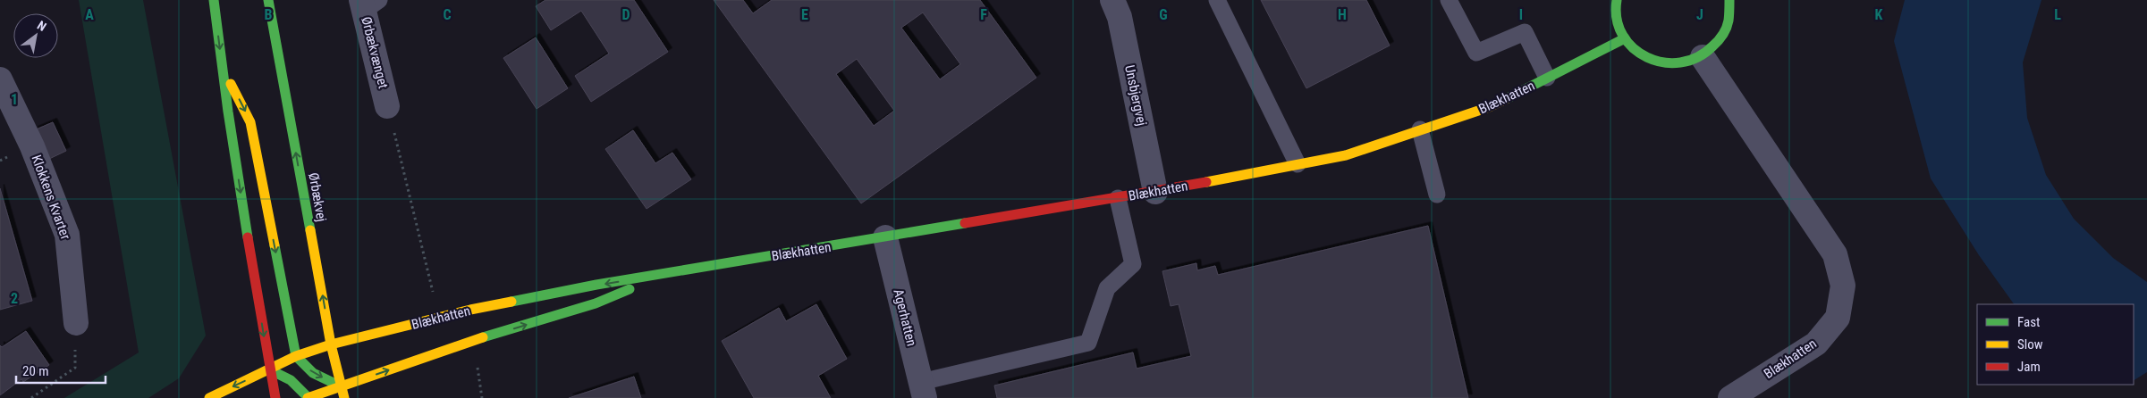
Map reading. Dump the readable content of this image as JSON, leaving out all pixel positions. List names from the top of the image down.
{
  "streets": {
    "street": [
      "Ørbækvænget",
      "Unsbjergvej",
      "Blækhatten",
      "Klokkens Kvarter",
      "Ørbækvej",
      "Agerhatten"
    ]
  },
  "crossings": [
    ["Unsbjergvej", "Blækhatten"],
    ["Blækhatten", "Ørbækvej"],
    ["Blækhatten", "Agerhatten"]
  ],
  "legend": ["Fast", "Slow", "Jam"],
  "scale_bar": "20 m",
  "north": "top right",
  "grid": {
    "columns": [
      "A",
      "B",
      "C",
      "D",
      "E",
      "F",
      "G",
      "H",
      "I",
      "J",
      "K",
      "L"
    ],
    "rows": ["1", "2"]
  }
}
